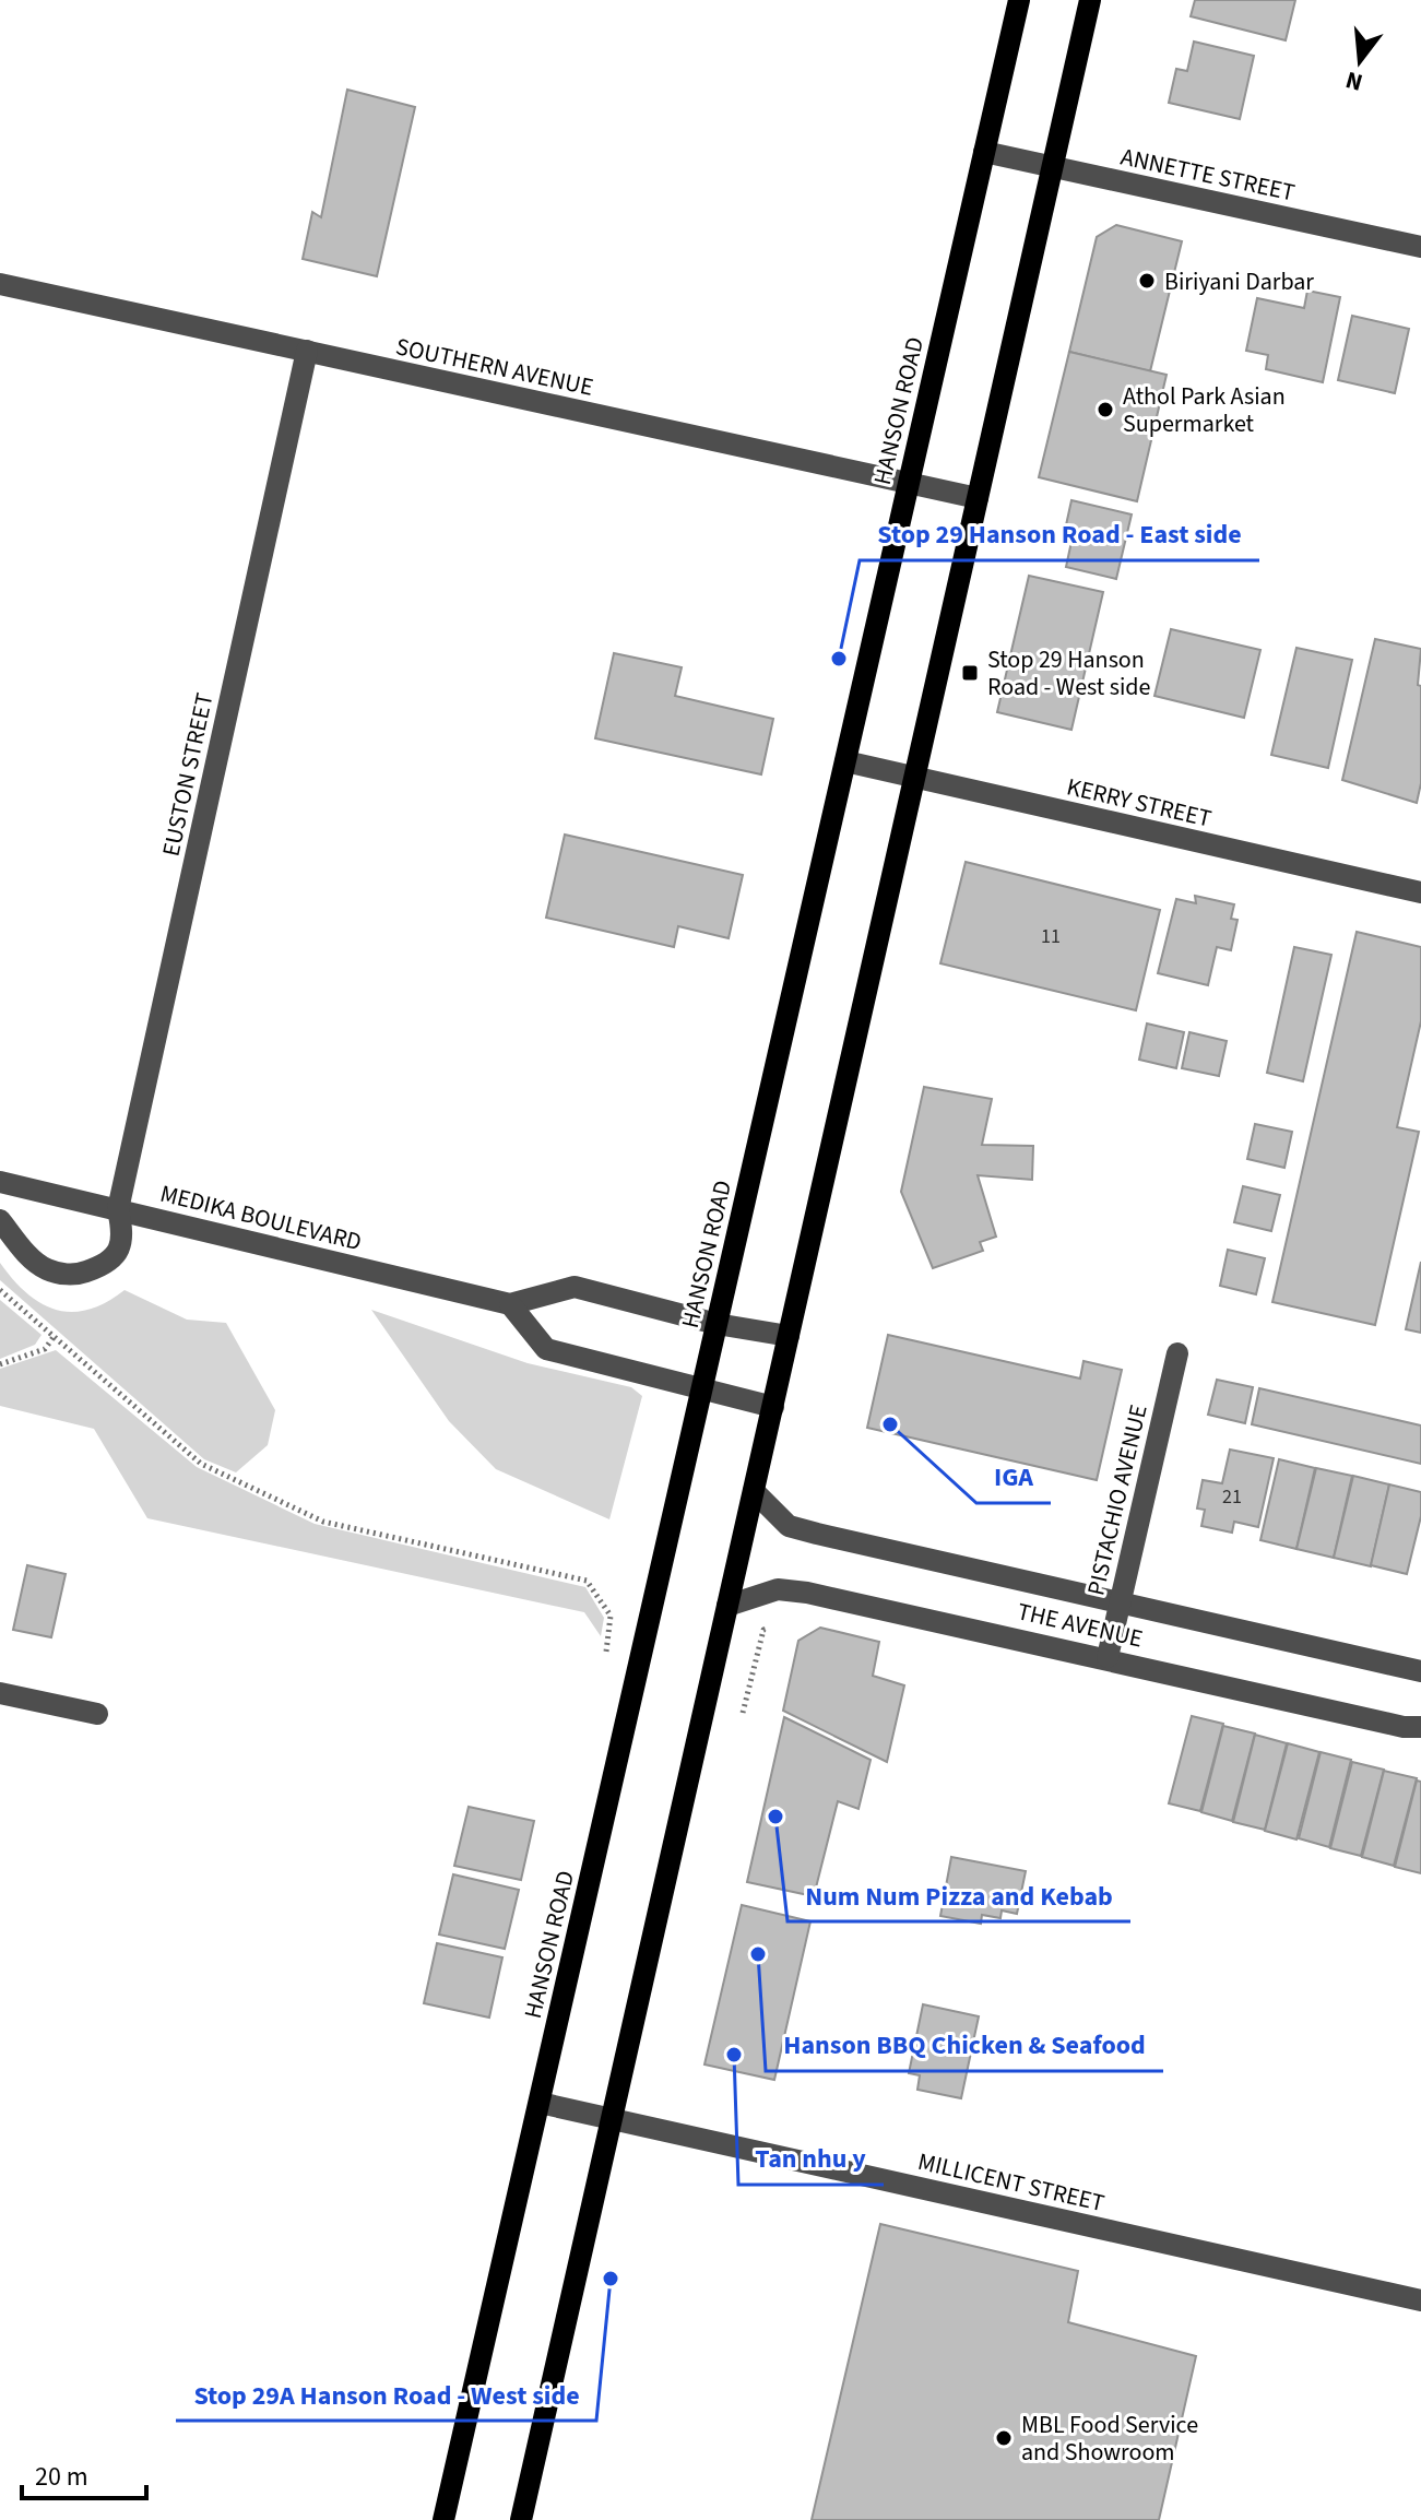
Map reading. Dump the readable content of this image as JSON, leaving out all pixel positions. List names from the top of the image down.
{
  "streets": {
    "main road": ["HANSON ROAD"],
    "street": [
      "ANNETTE STREET",
      "SOUTHERN AVENUE",
      "EUSTON STREET",
      "KERRY STREET",
      "MEDIKA BOULEVARD",
      "PISTACHIO AVENUE",
      "THE AVENUE",
      "MILLICENT STREET"
    ]
  },
  "crossings": [
    ["ANNETTE STREET", "HANSON ROAD"],
    ["SOUTHERN AVENUE", "HANSON ROAD"],
    ["SOUTHERN AVENUE", "EUSTON STREET"],
    ["HANSON ROAD", "KERRY STREET"],
    ["HANSON ROAD", "MEDIKA BOULEVARD"],
    ["HANSON ROAD", "MILLICENT STREET"],
    ["EUSTON STREET", "MEDIKA BOULEVARD"],
    ["PISTACHIO AVENUE", "THE AVENUE"]
  ],
  "places": {
    "other": [
      "Biriyani Darbar",
      "Athol Park Asian Supermarket",
      "Stop 29 Hanson Road - East side",
      "IGA",
      "Num Num Pizza and Kebab",
      "Hanson BBQ Chicken & Seafood",
      "Tan nhu y",
      "Stop 29A Hanson Road - West side",
      "MBL Food Service and Showroom"
    ],
    "transit": ["Stop 29 Hanson Road - West side"]
  },
  "house_numbers": ["11", "21"],
  "scale_bar": "20 m",
  "north": "bottom"
}
